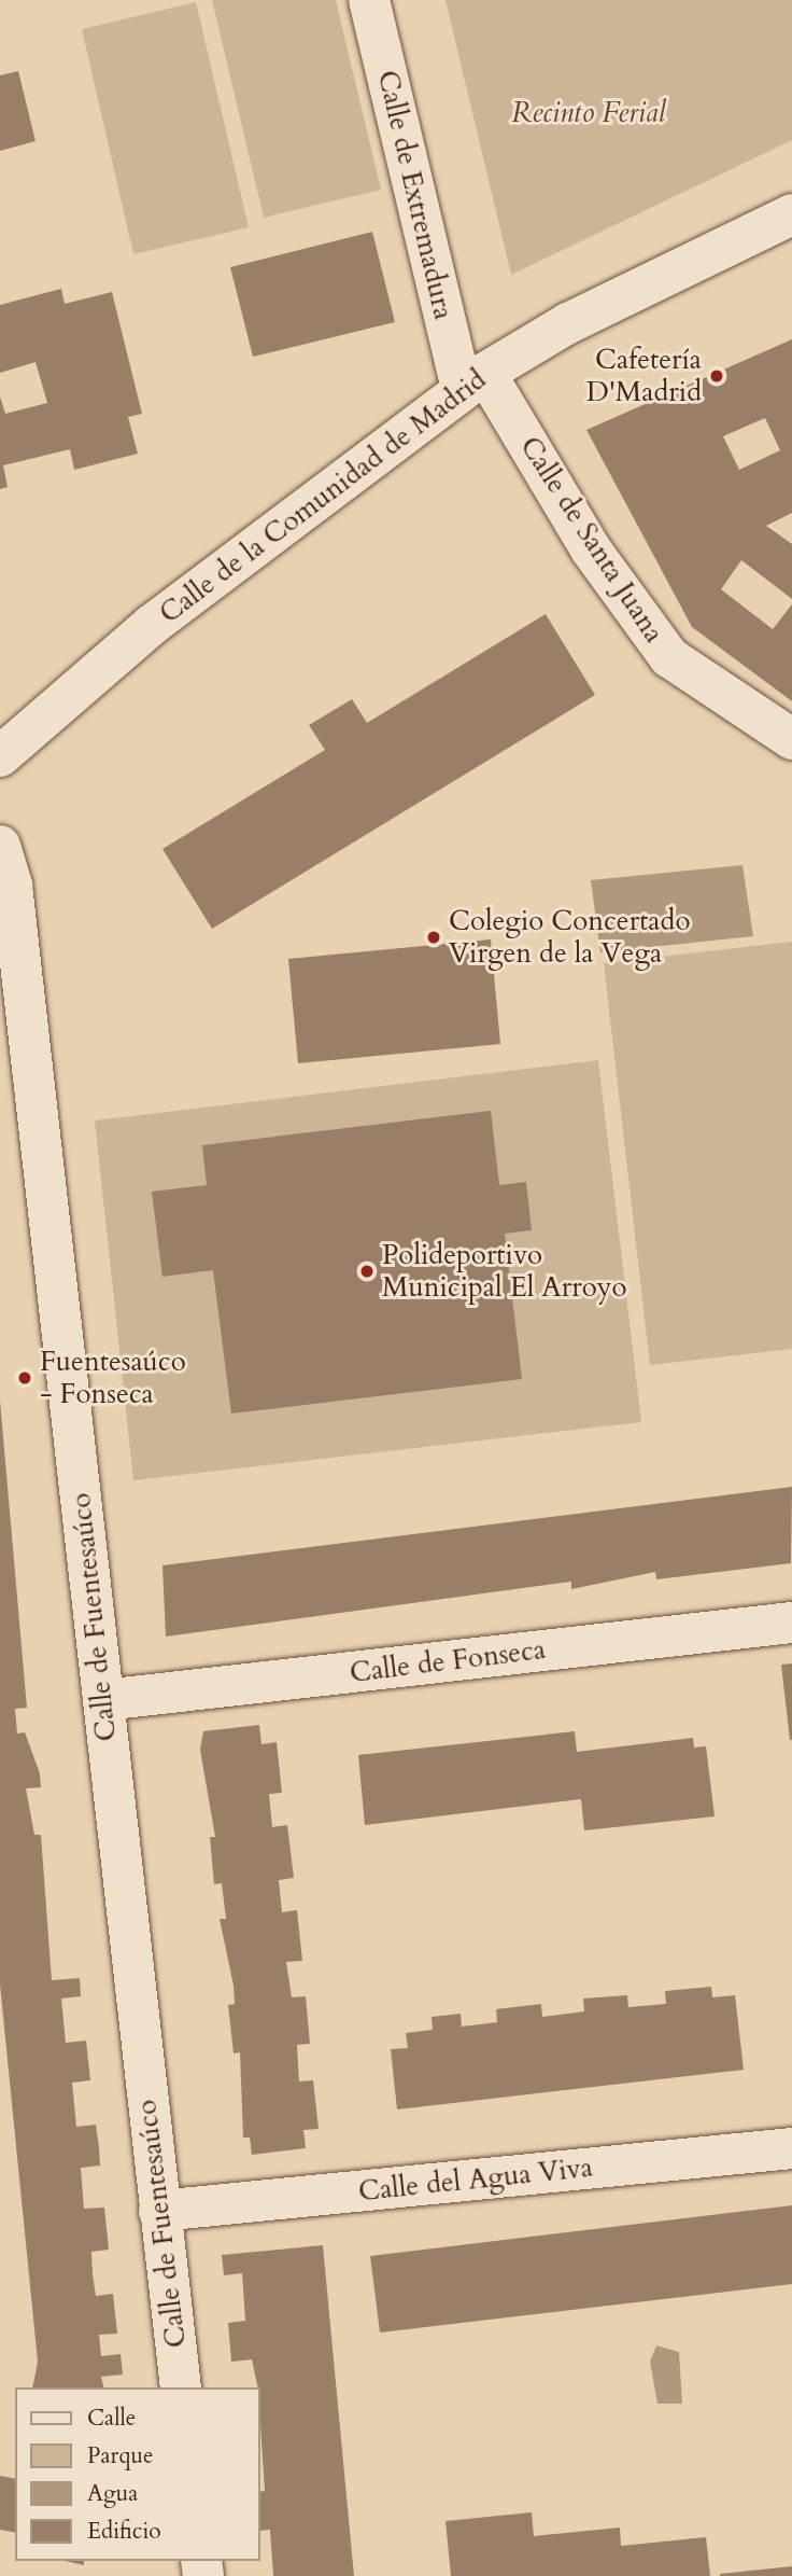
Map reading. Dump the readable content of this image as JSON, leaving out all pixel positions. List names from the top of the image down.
{
  "streets": {
    "street": [
      "Calle de Extremadura",
      "Calle de la Comunidad de Madrid",
      "Calle de Santa Juana",
      "Calle de Fuentesaúco",
      "Calle de Fonseca",
      "Calle del Agua Viva"
    ]
  },
  "crossings": [
    ["Calle de Extremadura", "Calle de la Comunidad de Madrid"],
    ["Calle de Extremadura", "Calle de Santa Juana"],
    ["Calle de la Comunidad de Madrid", "Calle de Santa Juana"],
    ["Calle de Fuentesaúco", "Calle de Fonseca"],
    ["Calle de Fuentesaúco", "Calle del Agua Viva"]
  ],
  "parks": ["Recinto Ferial"],
  "places": [
    "Cafetería D'Madrid",
    "Colegio Concertado Virgen de la Vega",
    "Polideportivo Municipal El Arroyo",
    "Fuentesaúco - Fonseca"
  ],
  "legend": [
    "Calle",
    "Parque",
    "Agua",
    "Edificio"
  ]
}
